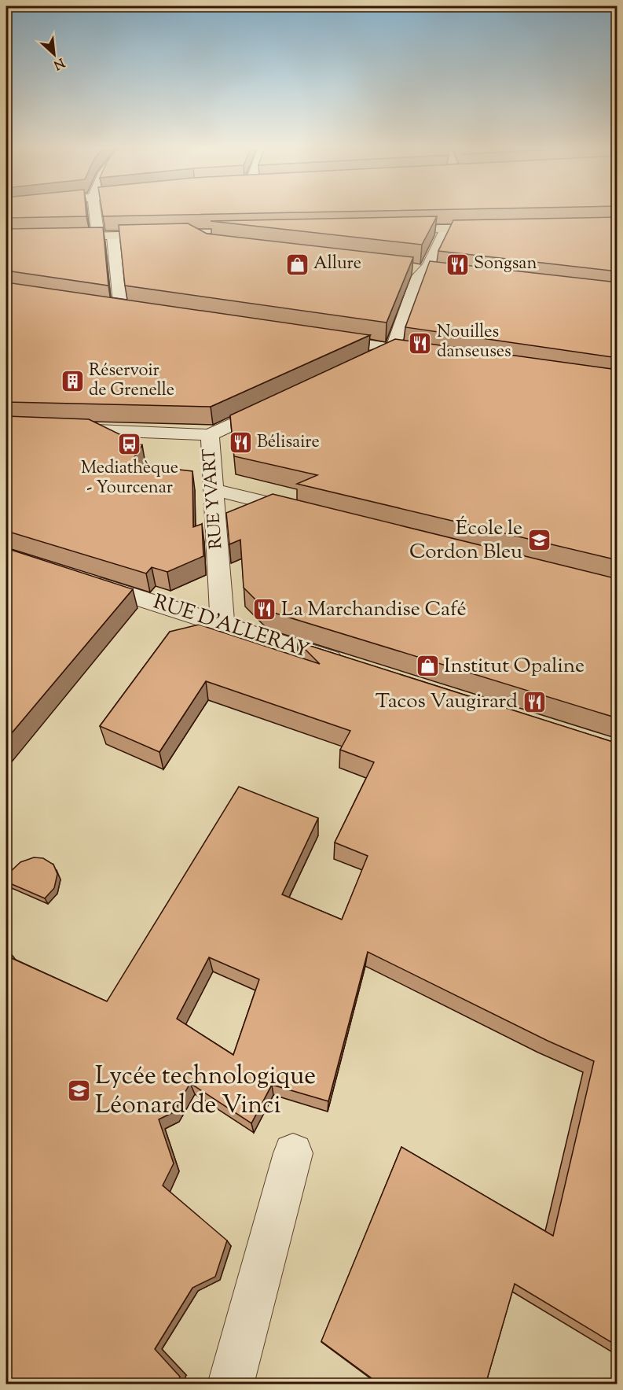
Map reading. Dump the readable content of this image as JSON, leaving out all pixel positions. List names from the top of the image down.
{
  "streets": {
    "street": ["RUE YVART", "RUE D'ALLERAY"]
  },
  "crossings": [
    ["RUE YVART", "RUE D'ALLERAY"]
  ],
  "places": {
    "shop": ["Allure", "Institut Opaline"],
    "restaurant": [
      "Songsan",
      "Nouilles danseuses",
      "Bélisaire",
      "La Marchandise Café",
      "Tacos Vaugirard"
    ],
    "building": ["Réservoir de Grenelle"],
    "bus stop": ["Mediathèque - Yourcenar"],
    "school or university": ["École le Cordon Bleu", "Lycée technologique Léonard de Vinci"]
  },
  "north": "bottom right"
}
